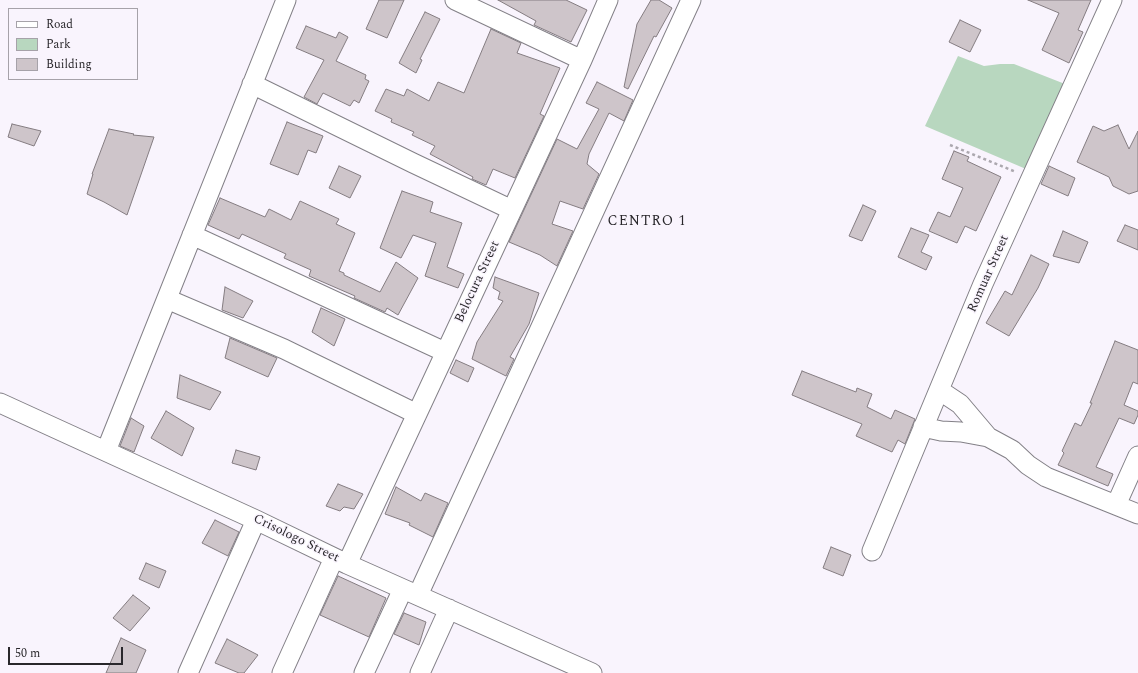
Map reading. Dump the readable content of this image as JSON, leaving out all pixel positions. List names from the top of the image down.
{
  "streets": {
    "street": ["Romuar Street", "Belocura Street", "Crisologo Street"]
  },
  "crossings": [
    ["Belocura Street", "Crisologo Street"]
  ],
  "districts": ["CENTRO 1"],
  "legend": ["Road", "Park", "Building"],
  "scale_bar": "50 m"
}
